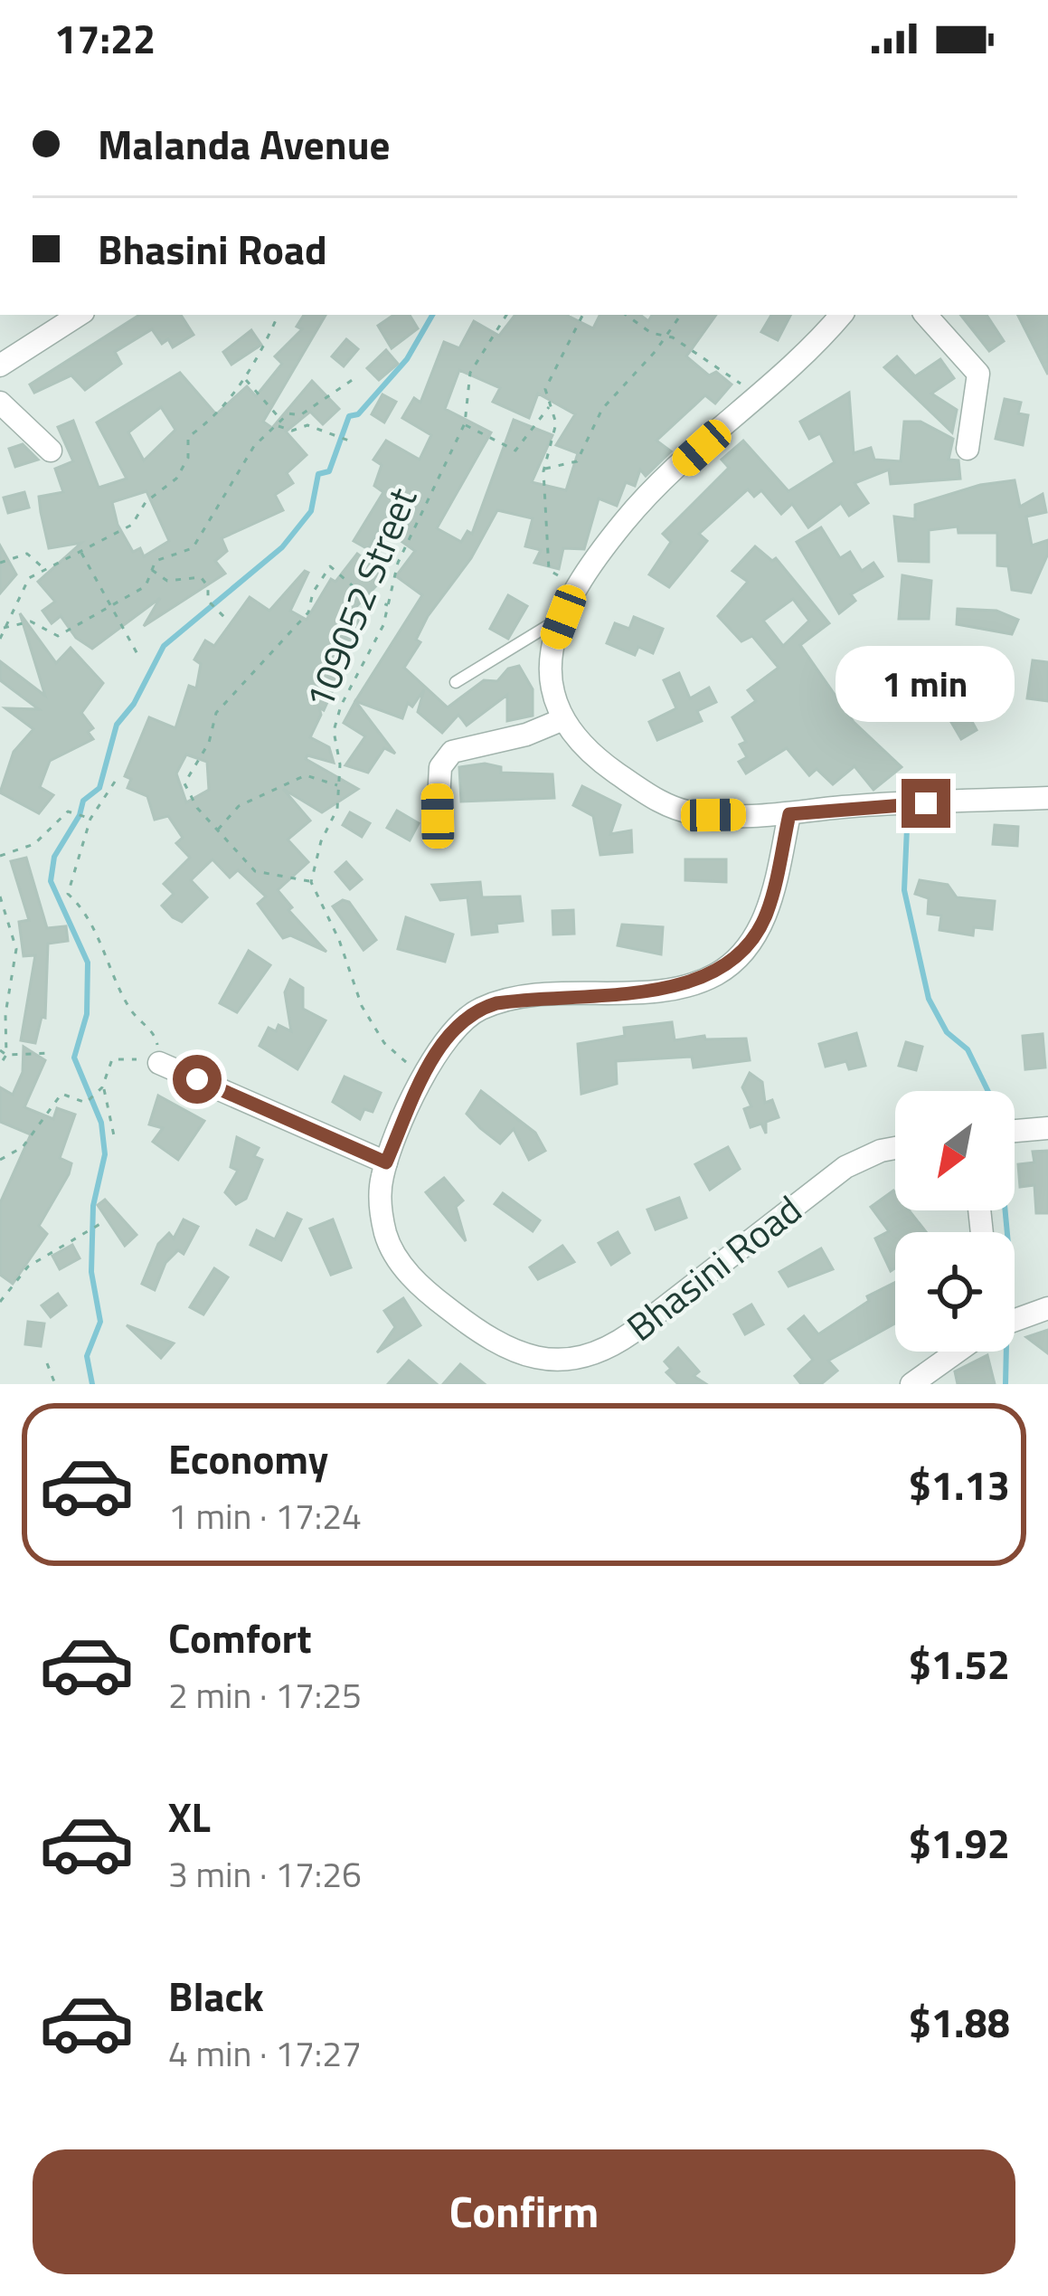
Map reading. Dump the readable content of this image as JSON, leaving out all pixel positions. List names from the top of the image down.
{
  "streets": {
    "street": ["Bhasini Road"],
    "path": ["109052 Street"]
  },
  "north": "bottom left",
  "page": {
    "status": "17:22",
    "banner": ["Malanda Avenue", "Bhasini Road"],
    "bubble": "1 min",
    "list": [
      {
        "name": "Economy",
        "note": "1 min · 17:24",
        "value": "$1.13"
      },
      {
        "name": "Comfort",
        "note": "2 min · 17:25",
        "value": "$1.52"
      },
      {
        "name": "XL",
        "note": "3 min · 17:26",
        "value": "$1.92"
      },
      {
        "name": "Black",
        "note": "4 min · 17:27",
        "value": "$1.88"
      }
    ],
    "buttons": "Confirm"
  }
}
